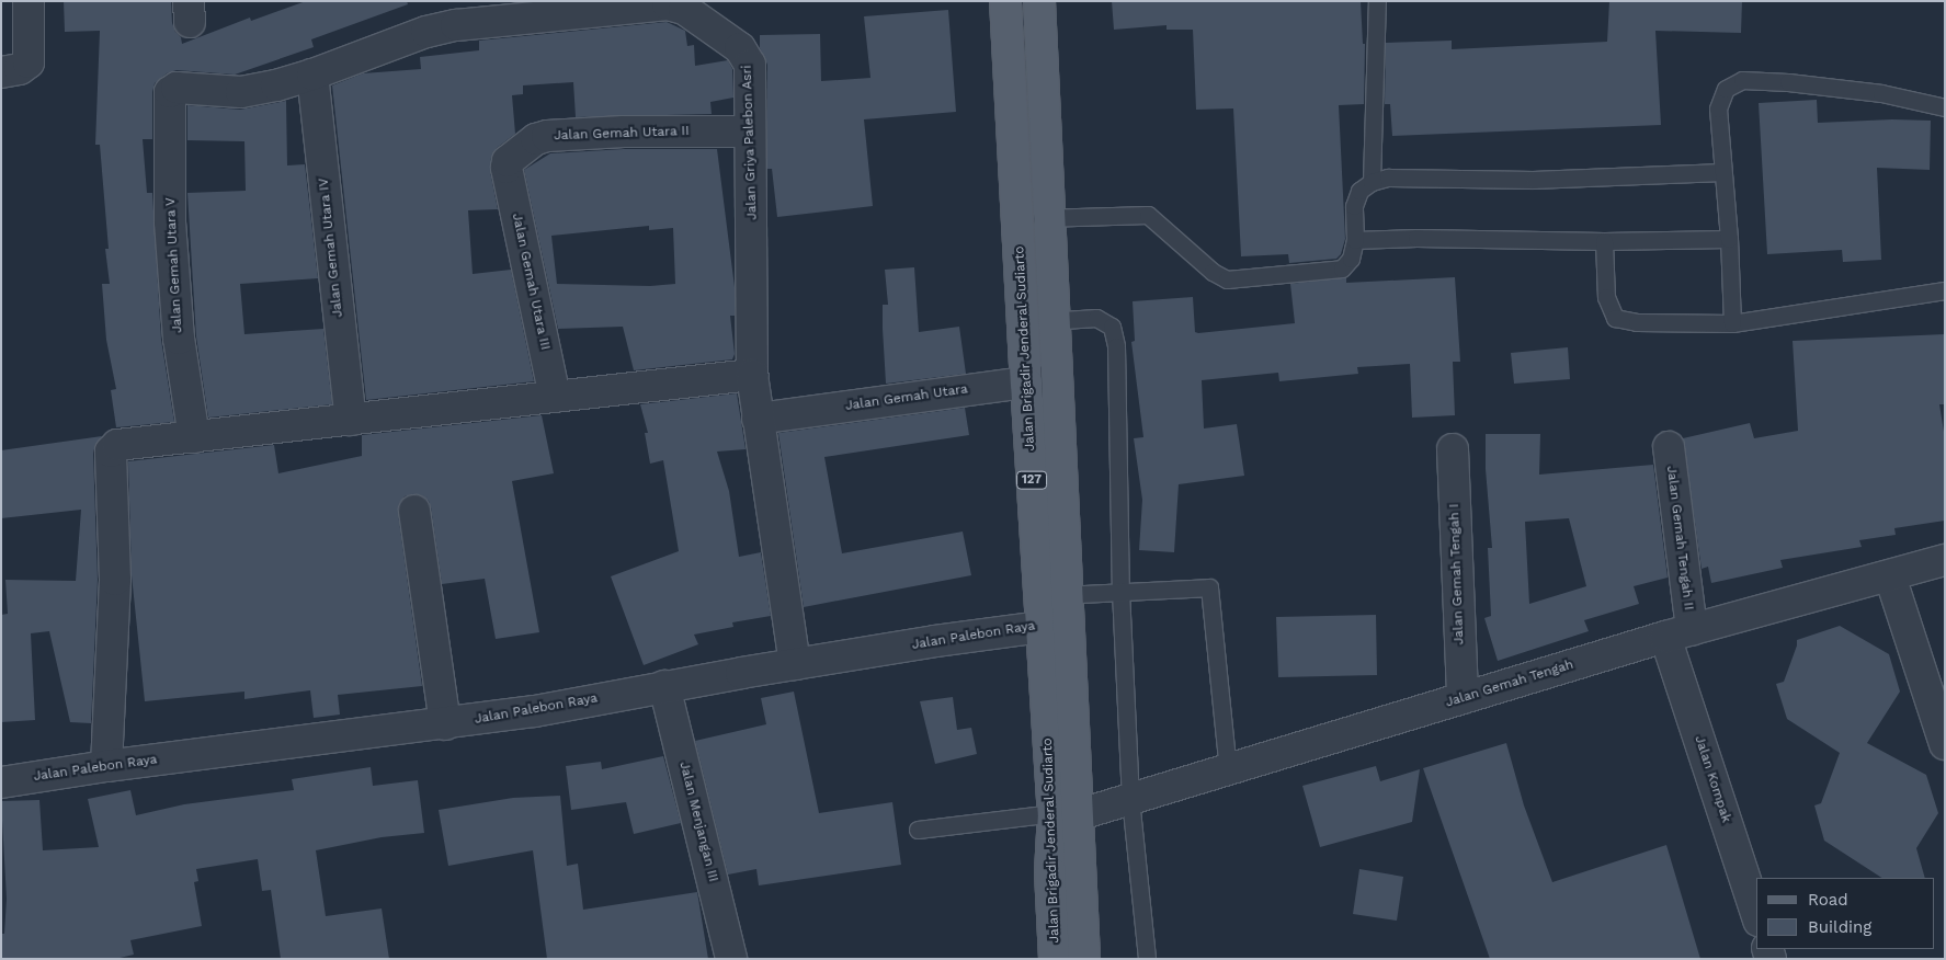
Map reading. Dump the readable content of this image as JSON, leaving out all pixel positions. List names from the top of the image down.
{
  "streets": {
    "main road": ["Jalan Brigadir Jenderal Sudiarto", "127"],
    "street": [
      "Jalan Gemah Utara II",
      "Jalan Griya Palebon Asri",
      "Jalan Gemah Utara IV",
      "Jalan Gemah Utara V",
      "Jalan Gemah Utara III",
      "Jalan Gemah Utara",
      "Jalan Gemah Tengah II",
      "Jalan Gemah Tengah I",
      "Jalan Palebon Raya",
      "Jalan Gemah Tengah",
      "Jalan Kompak",
      "Jalan Menjangan III"
    ]
  },
  "crossings": [
    ["Jalan Gemah Utara II", "Jalan Griya Palebon Asri"],
    ["Jalan Gemah Utara II", "Jalan Gemah Utara III"],
    ["Jalan Griya Palebon Asri", "Jalan Gemah Utara IV"],
    ["Jalan Griya Palebon Asri", "Jalan Gemah Utara V"],
    ["Jalan Griya Palebon Asri", "Jalan Gemah Utara"],
    ["Jalan Griya Palebon Asri", "Jalan Palebon Raya"],
    ["Jalan Brigadir Jenderal Sudiarto", "Jalan Gemah Utara"],
    ["Jalan Brigadir Jenderal Sudiarto", "Jalan Palebon Raya"],
    ["Jalan Brigadir Jenderal Sudiarto", "Jalan Gemah Tengah"],
    ["Jalan Gemah Tengah II", "Jalan Gemah Tengah"],
    ["Jalan Gemah Tengah II", "Jalan Kompak"],
    ["Jalan Gemah Tengah I", "Jalan Gemah Tengah"],
    ["Jalan Palebon Raya", "Jalan Menjangan III"],
    ["Jalan Gemah Tengah", "Jalan Kompak"]
  ],
  "legend": ["Road", "Building"]
}
